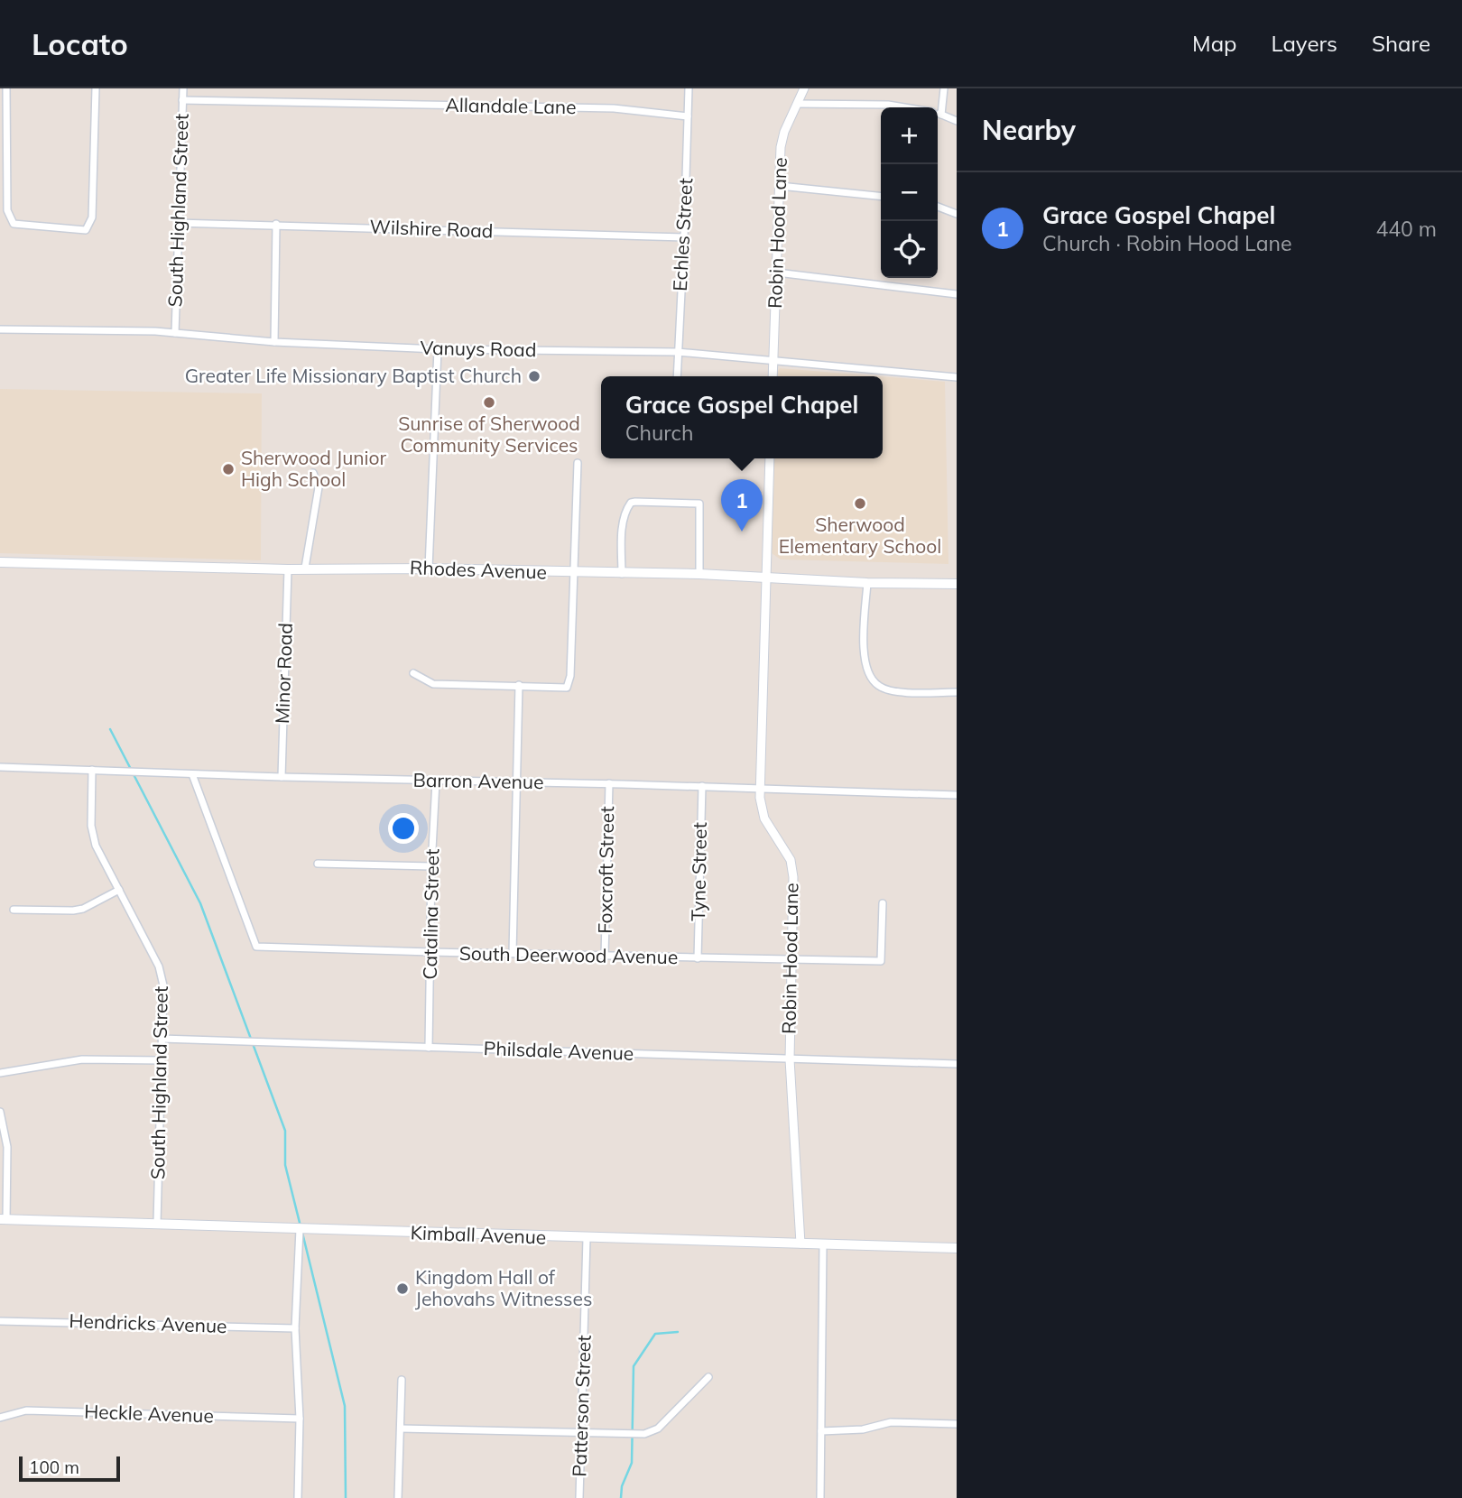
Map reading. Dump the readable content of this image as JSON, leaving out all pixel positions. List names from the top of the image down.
{
  "streets": {
    "main road": ["Rhodes Avenue", "Kimball Avenue"],
    "street": [
      "Allandale Lane",
      "South Highland Street",
      "Wilshire Road",
      "Robin Hood Lane",
      "Echles Street",
      "Vanuys Road",
      "Minor Road",
      "Barron Avenue",
      "Foxcroft Street",
      "Tyne Street",
      "Catalina Street",
      "South Deerwood Avenue",
      "Philsdale Avenue",
      "Hendricks Avenue",
      "Patterson Street",
      "Heckle Avenue"
    ]
  },
  "crossings": [
    ["Allandale Lane", "South Highland Street"],
    ["Allandale Lane", "Echles Street"],
    ["South Highland Street", "Wilshire Road"],
    ["South Highland Street", "Vanuys Road"],
    ["South Highland Street", "Barron Avenue"],
    ["South Highland Street", "Philsdale Avenue"],
    ["South Highland Street", "Kimball Avenue"],
    ["Wilshire Road", "Echles Street"],
    ["Robin Hood Lane", "Vanuys Road"],
    ["Robin Hood Lane", "Rhodes Avenue"],
    ["Robin Hood Lane", "Barron Avenue"],
    ["Robin Hood Lane", "South Deerwood Avenue"],
    ["Robin Hood Lane", "Philsdale Avenue"],
    ["Robin Hood Lane", "Kimball Avenue"],
    ["Echles Street", "Vanuys Road"],
    ["Rhodes Avenue", "Minor Road"],
    ["Minor Road", "Barron Avenue"],
    ["Barron Avenue", "Foxcroft Street"],
    ["Barron Avenue", "Tyne Street"],
    ["Barron Avenue", "Catalina Street"],
    ["Barron Avenue", "South Deerwood Avenue"],
    ["Foxcroft Street", "South Deerwood Avenue"],
    ["Tyne Street", "South Deerwood Avenue"],
    ["Catalina Street", "South Deerwood Avenue"],
    ["Catalina Street", "Philsdale Avenue"],
    ["Kimball Avenue", "Patterson Street"]
  ],
  "places": [
    "Greater Life Missionary Baptist Church",
    "Sunrise of Sherwood Community Services",
    "Sherwood Junior High School",
    "Sherwood Elementary School",
    "Kingdom Hall of Jehovahs Witnesses"
  ],
  "scale_bar": "100 m",
  "page": {
    "header": "Locato",
    "nav": ["Map", "Layers", "Share"],
    "heading": "Nearby",
    "map_buttons": ["+", "−"],
    "list": [
      {
        "mark": "1",
        "name": "Grace Gospel Chapel",
        "note": "Church · Robin Hood Lane",
        "value": "440 m"
      }
    ],
    "popup": ["Grace Gospel Chapel", "Church"],
    "pins": "1",
    "scale": "100 m"
  }
}
